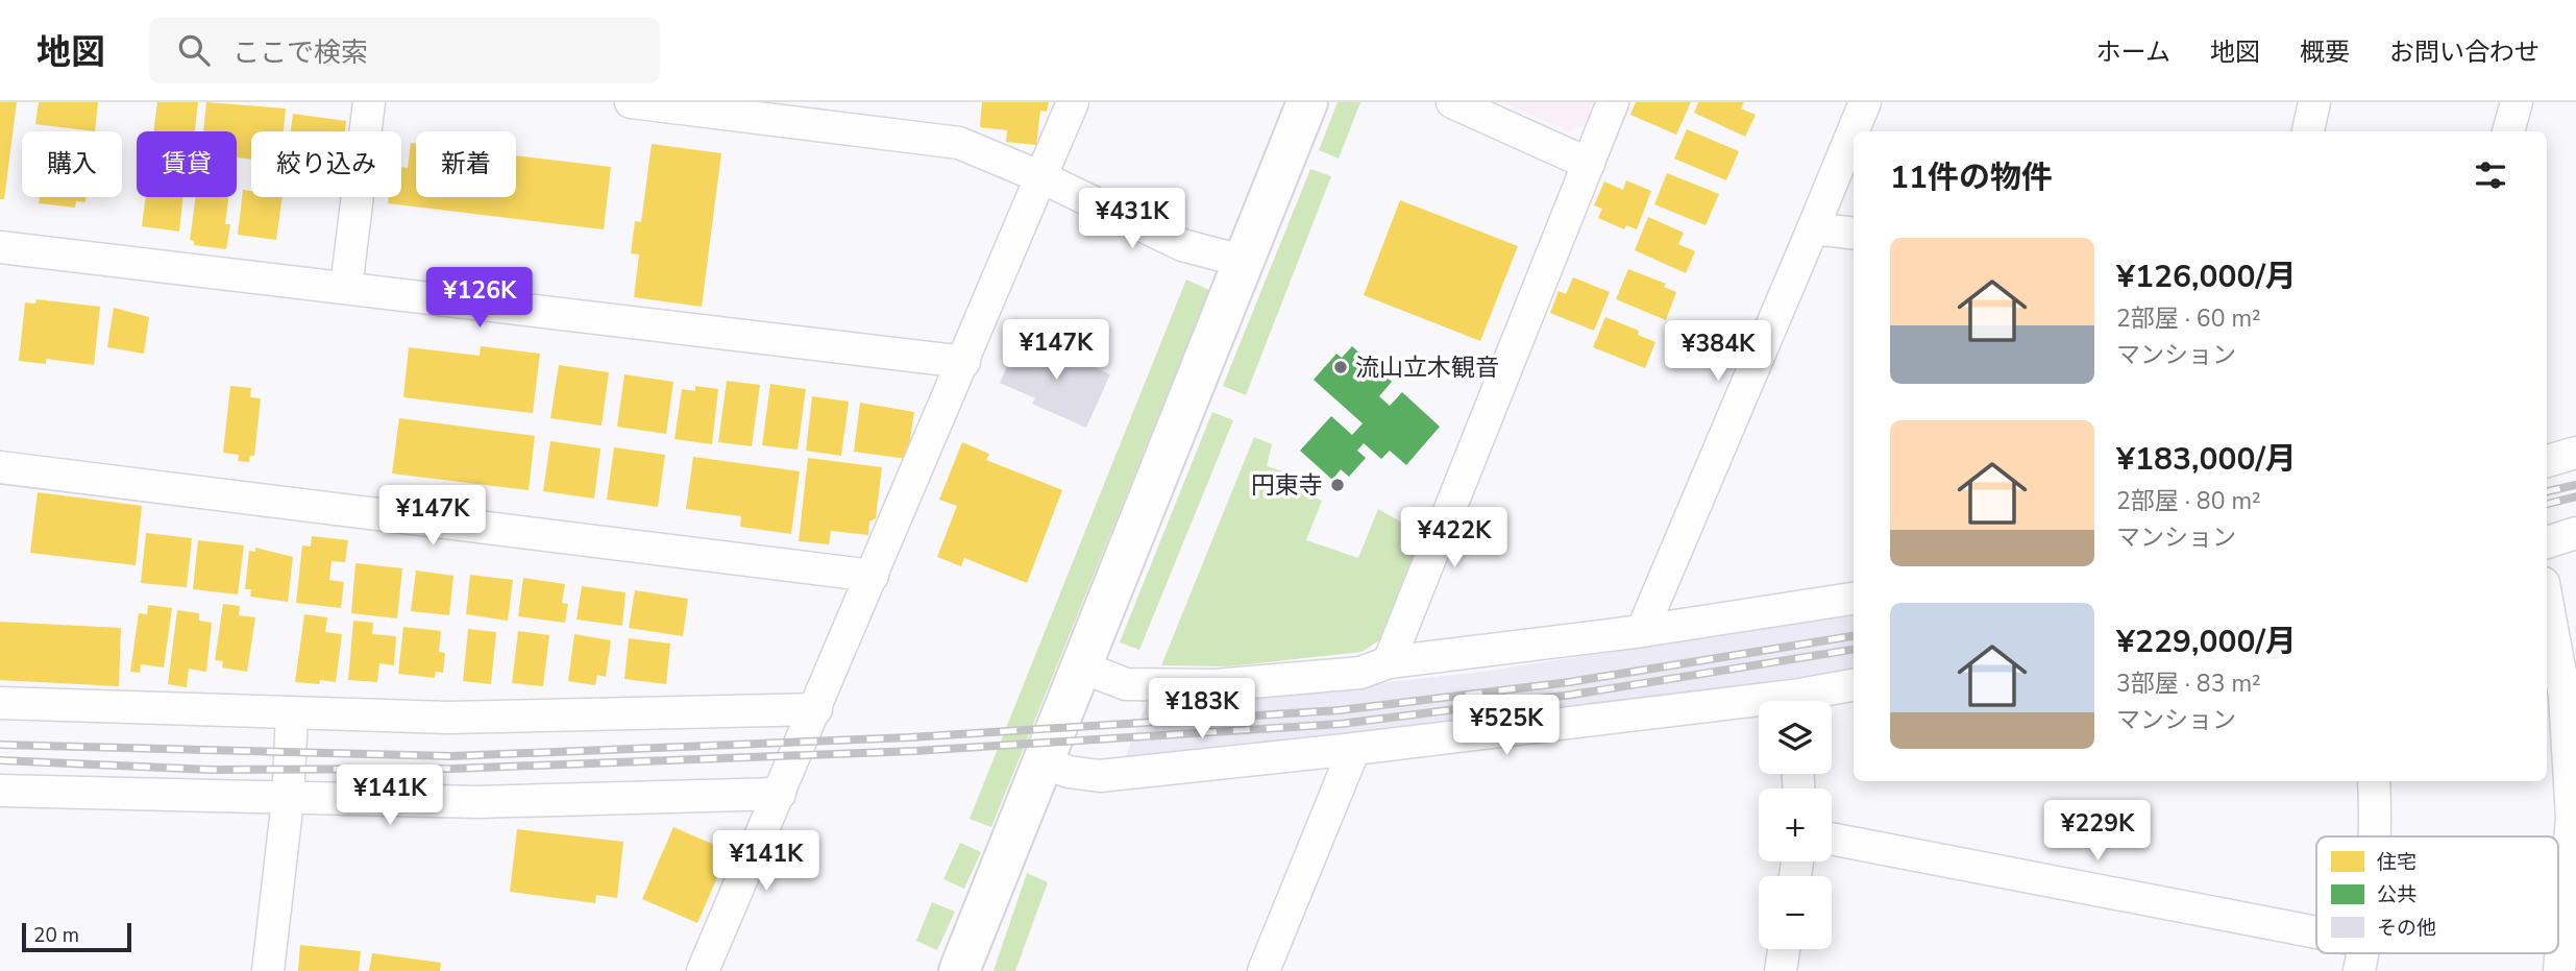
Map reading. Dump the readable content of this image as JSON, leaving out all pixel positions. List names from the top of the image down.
{
  "places": ["流山立木観音", "円東寺"],
  "legend": ["住宅", "公共", "その他"],
  "scale_bar": "20 m",
  "page": {
    "header": "地図",
    "search": "ここで検索",
    "nav": [
      "ホーム",
      "地図",
      "概要",
      "お問い合わせ"
    ],
    "chip": [
      "購入",
      "賃貸",
      "絞り込み",
      "新着"
    ],
    "heading": "11件の物件",
    "price": [
      "¥431K",
      "¥126K",
      "¥147K",
      "¥384K",
      "¥147K",
      "¥422K",
      "¥183K",
      "¥525K",
      "¥141K",
      "¥229K",
      "¥141K"
    ],
    "list": [
      {
        "name": "¥126,000/月",
        "note": "2部屋 · 60 m² · マンション"
      },
      {
        "name": "¥183,000/月",
        "note": "2部屋 · 80 m² · マンション"
      },
      {
        "name": "¥229,000/月",
        "note": "3部屋 · 83 m² · マンション"
      }
    ],
    "map_buttons": ["+", "−"],
    "scale": "20 m"
  }
}
